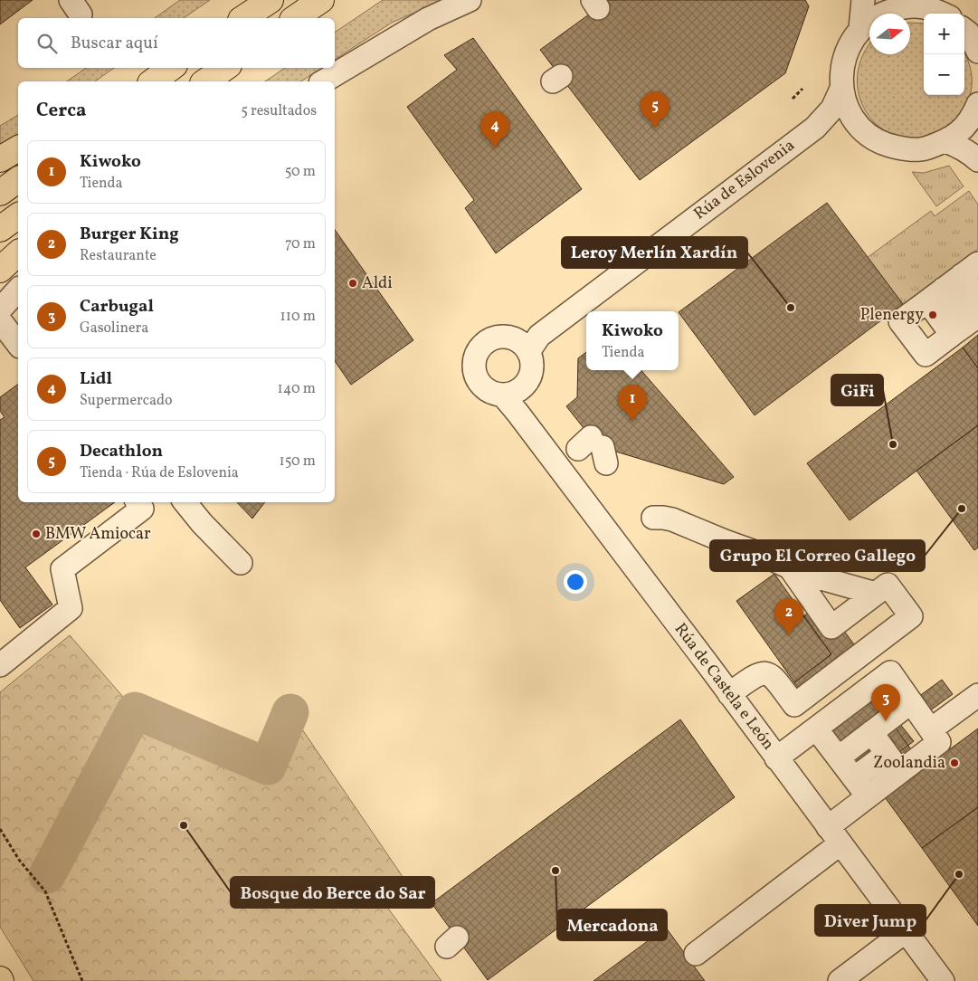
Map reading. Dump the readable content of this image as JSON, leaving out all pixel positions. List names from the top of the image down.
{
  "streets": {
    "street": ["Rúa de Eslovenia", "Rúa de Castela e León"]
  },
  "crossings": [
    ["Rúa de Eslovenia", "Rúa de Castela e León"]
  ],
  "places": [
    "Aldi",
    "Leroy Merlín Xardín",
    "Plenergy",
    "GiFi",
    "Grupo El Correo Gallego",
    "BMW Amiocar",
    "Zoolandia",
    "Bosque do Berce do Sar",
    "Mercadona",
    "Diver Jump"
  ],
  "north": "right",
  "page": {
    "map_buttons": ["+", "−"],
    "search": "Buscar aquí",
    "heading": ["Cerca", "5 resultados"],
    "pins": [
      "5",
      "4",
      "1",
      "2",
      "3"
    ],
    "list": [
      {
        "mark": "1",
        "name": "Kiwoko",
        "note": "Tienda",
        "value": "50 m"
      },
      {
        "mark": "2",
        "name": "Burger King",
        "note": "Restaurante",
        "value": "70 m"
      },
      {
        "mark": "3",
        "name": "Carbugal",
        "note": "Gasolinera",
        "value": "110 m"
      },
      {
        "mark": "4",
        "name": "Lidl",
        "note": "Supermercado",
        "value": "140 m"
      },
      {
        "mark": "5",
        "name": "Decathlon",
        "note": "Tienda · Rúa de Eslovenia",
        "value": "150 m"
      }
    ],
    "popup": ["Kiwoko", "Tienda"]
  }
}
